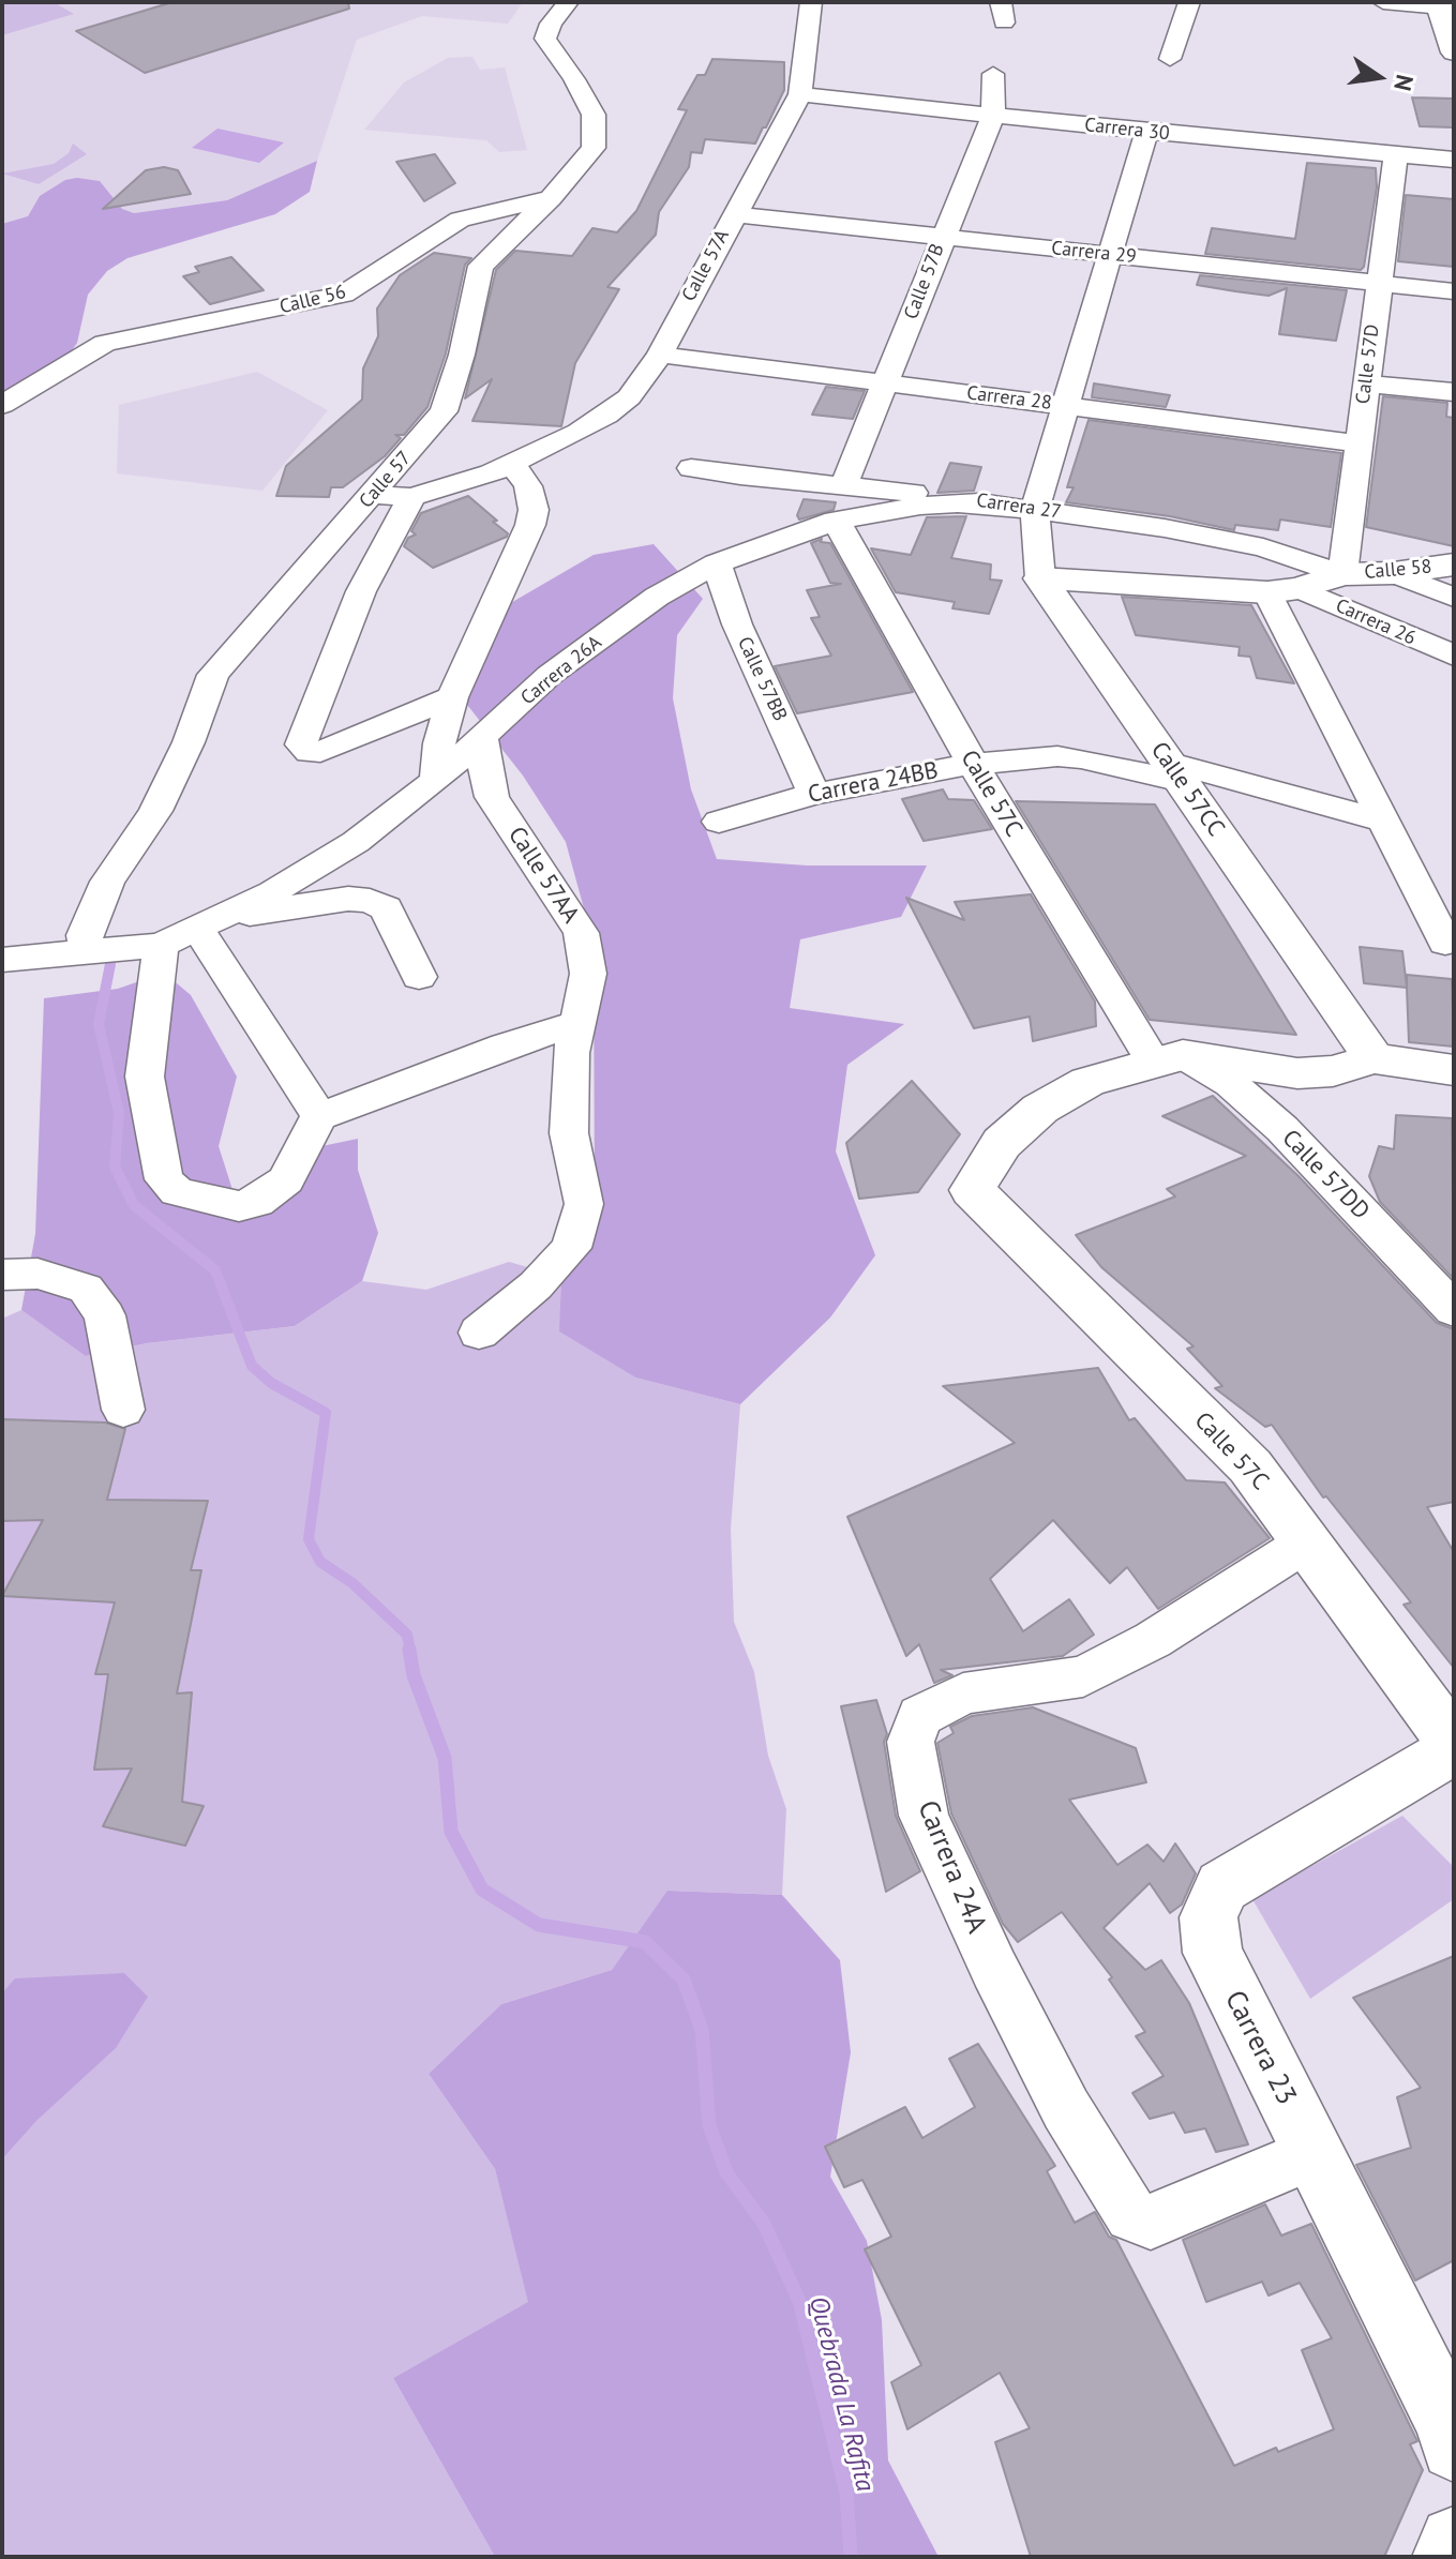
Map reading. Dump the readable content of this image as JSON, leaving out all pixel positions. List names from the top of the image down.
{
  "streets": {
    "street": [
      "Carrera 30",
      "Carrera 29",
      "Calle 57A",
      "Calle 57B",
      "Calle 56",
      "Calle 57D",
      "Carrera 28",
      "Calle 57",
      "Carrera 27",
      "Calle 58",
      "Carrera 26",
      "Carrera 26A",
      "Calle 57BB",
      "Carrera 24BB",
      "Calle 57CC",
      "Calle 57C",
      "Calle 57AA",
      "Calle 57DD",
      "Carrera 24A",
      "Carrera 23"
    ]
  },
  "crossings": [
    ["Carrera 30", "Calle 57A"],
    ["Carrera 30", "Calle 57B"],
    ["Carrera 30", "Calle 57D"],
    ["Carrera 29", "Calle 57A"],
    ["Carrera 29", "Calle 57B"],
    ["Carrera 29", "Calle 57D"],
    ["Calle 57A", "Carrera 28"],
    ["Calle 57A", "Calle 57"],
    ["Calle 57B", "Carrera 28"],
    ["Calle 57B", "Carrera 27"],
    ["Calle 56", "Calle 57"],
    ["Calle 57D", "Carrera 28"],
    ["Calle 57D", "Carrera 27"],
    ["Calle 57D", "Calle 58"],
    ["Calle 57", "Carrera 26A"],
    ["Carrera 27", "Calle 58"],
    ["Carrera 27", "Carrera 26A"],
    ["Carrera 26A", "Calle 57BB"],
    ["Carrera 26A", "Calle 57C"],
    ["Carrera 26A", "Calle 57AA"],
    ["Calle 57BB", "Carrera 24BB"],
    ["Carrera 24BB", "Calle 57CC"],
    ["Carrera 24BB", "Calle 57C"],
    ["Calle 57C", "Calle 57DD"],
    ["Calle 57C", "Carrera 24A"],
    ["Calle 57C", "Carrera 23"],
    ["Carrera 24A", "Carrera 23"]
  ],
  "water": ["Quebrada La Rafita"],
  "north": "right"
}
